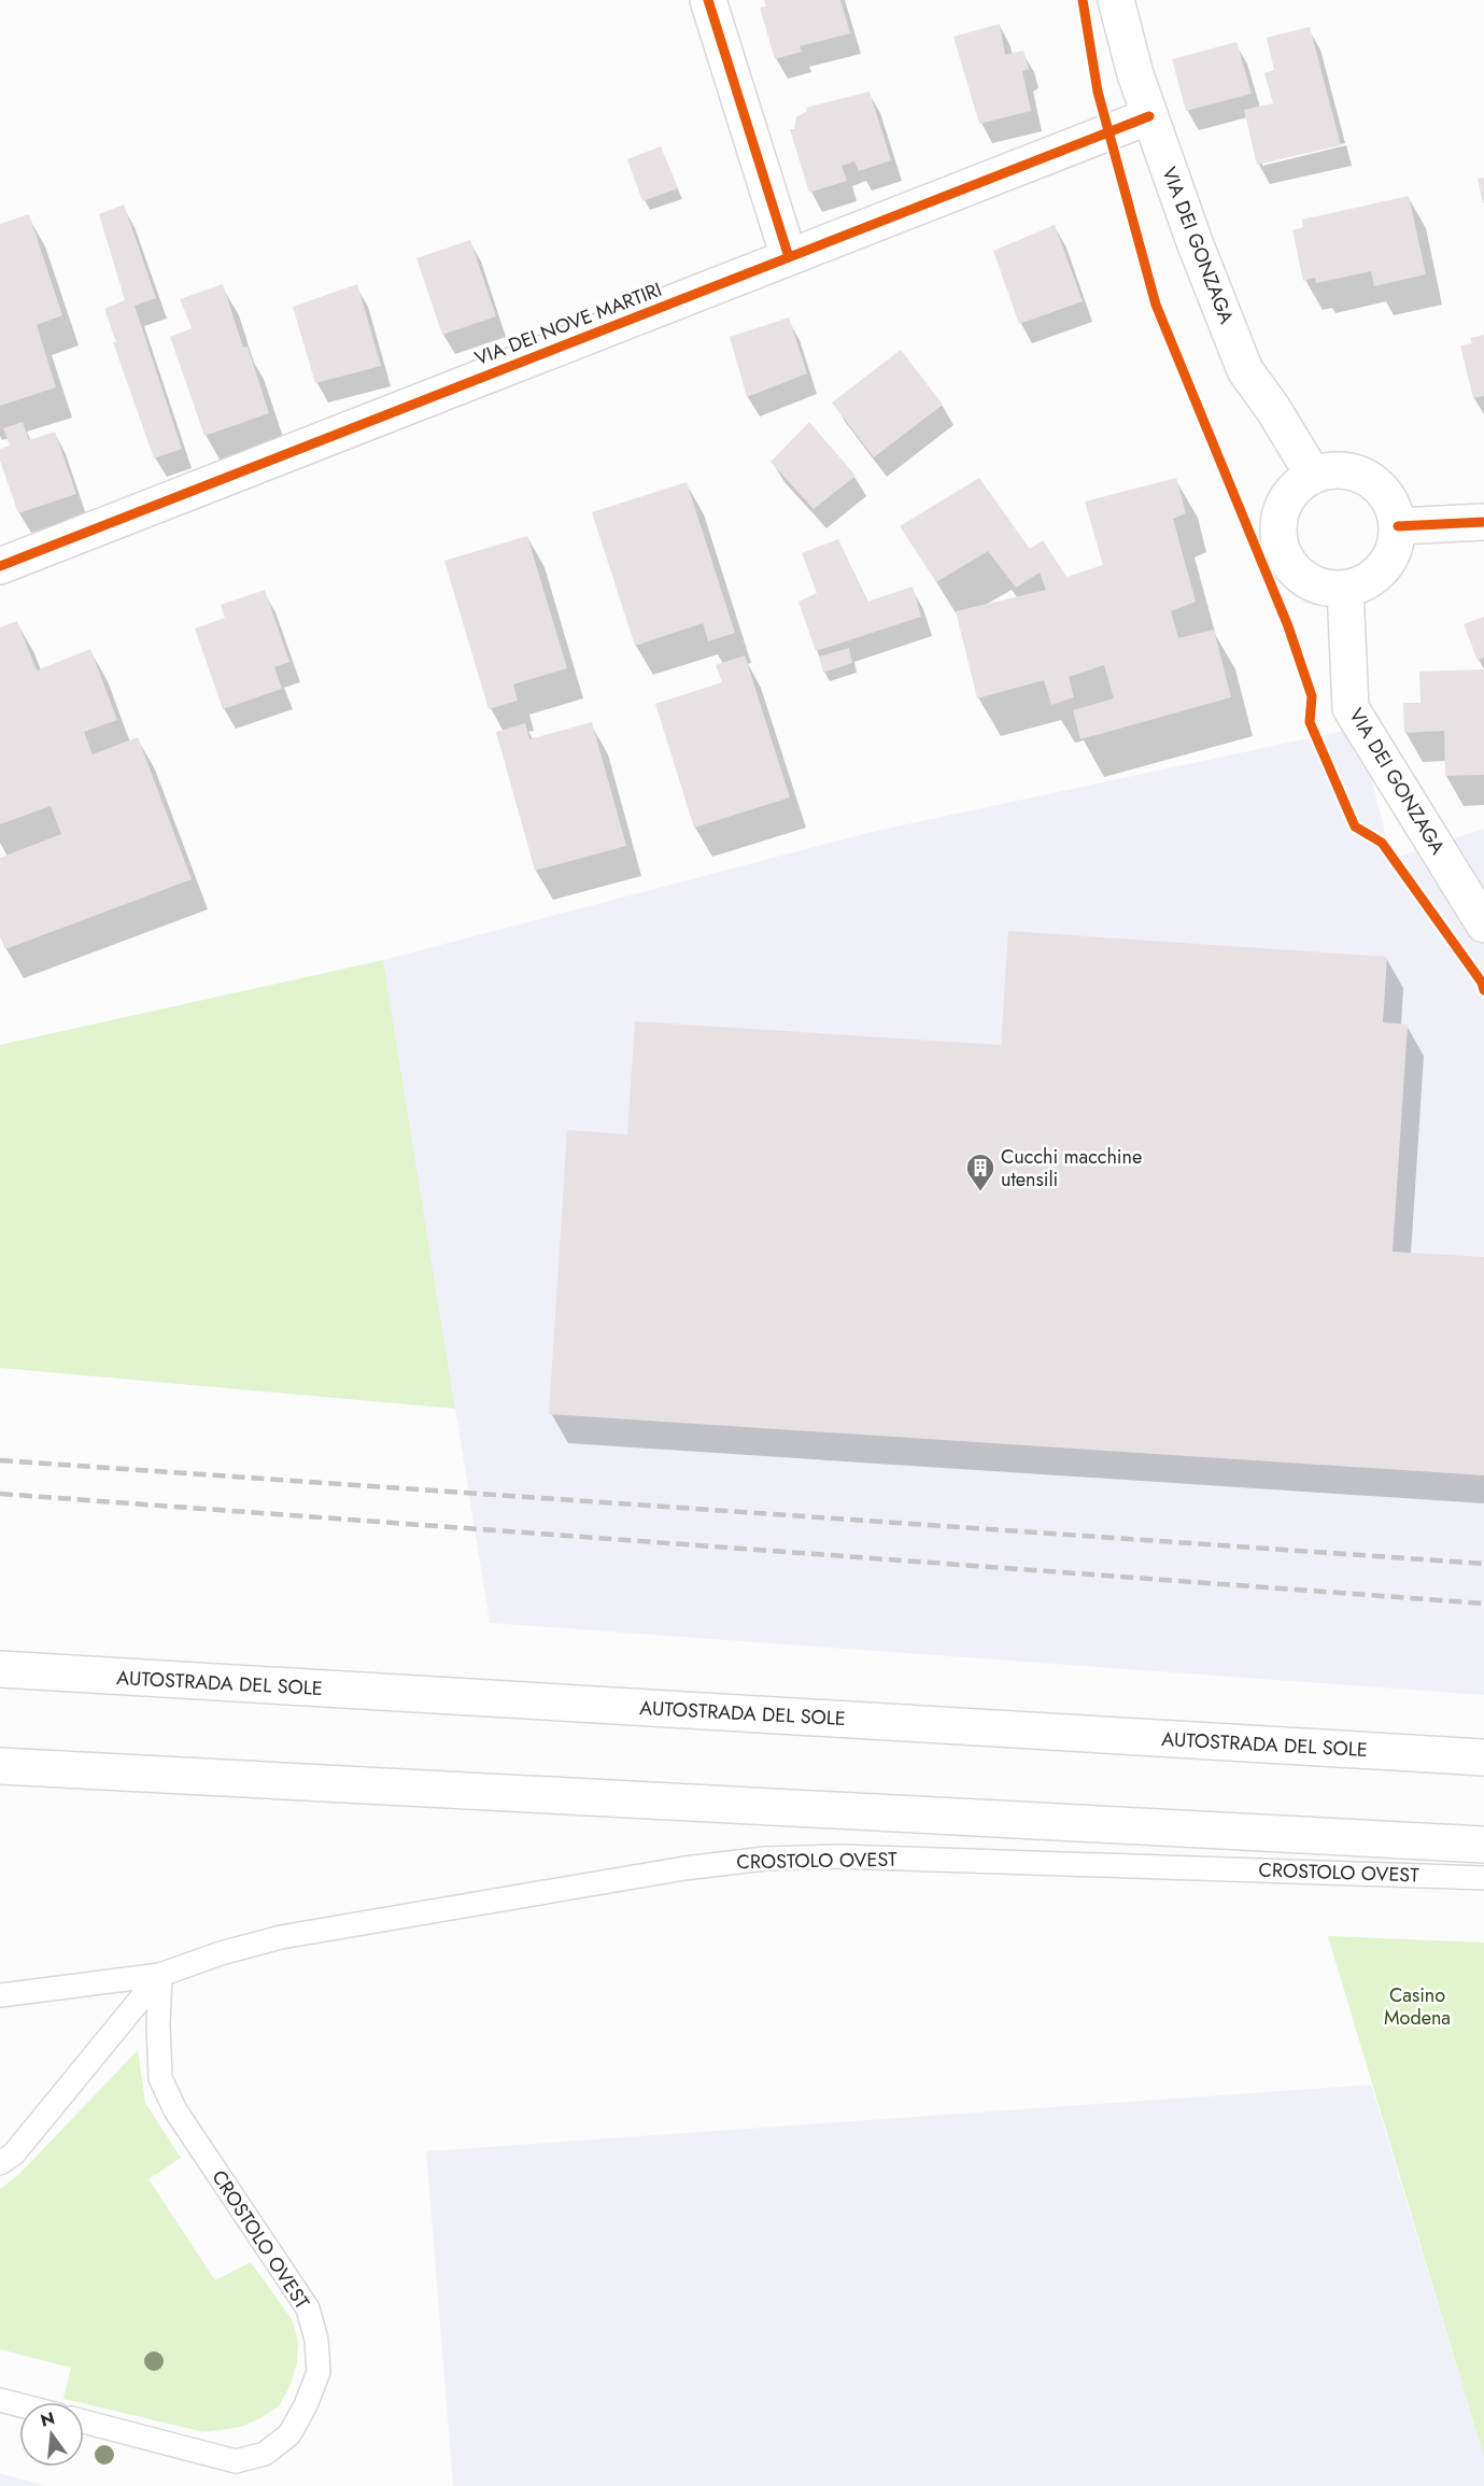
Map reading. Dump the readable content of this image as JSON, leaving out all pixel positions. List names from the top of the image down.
{
  "streets": {
    "main road": ["VIA DEI GONZAGA", "VIA DEI NOVE MARTIRI", "AUTOSTRADA DEL SOLE"],
    "lane": ["CROSTOLO OVEST"]
  },
  "crossings": [
    ["VIA DEI GONZAGA", "VIA DEI NOVE MARTIRI"]
  ],
  "parks": ["Casino Modena"],
  "places": {
    "building": ["Cucchi macchine utensili"]
  },
  "north": "top"
}
